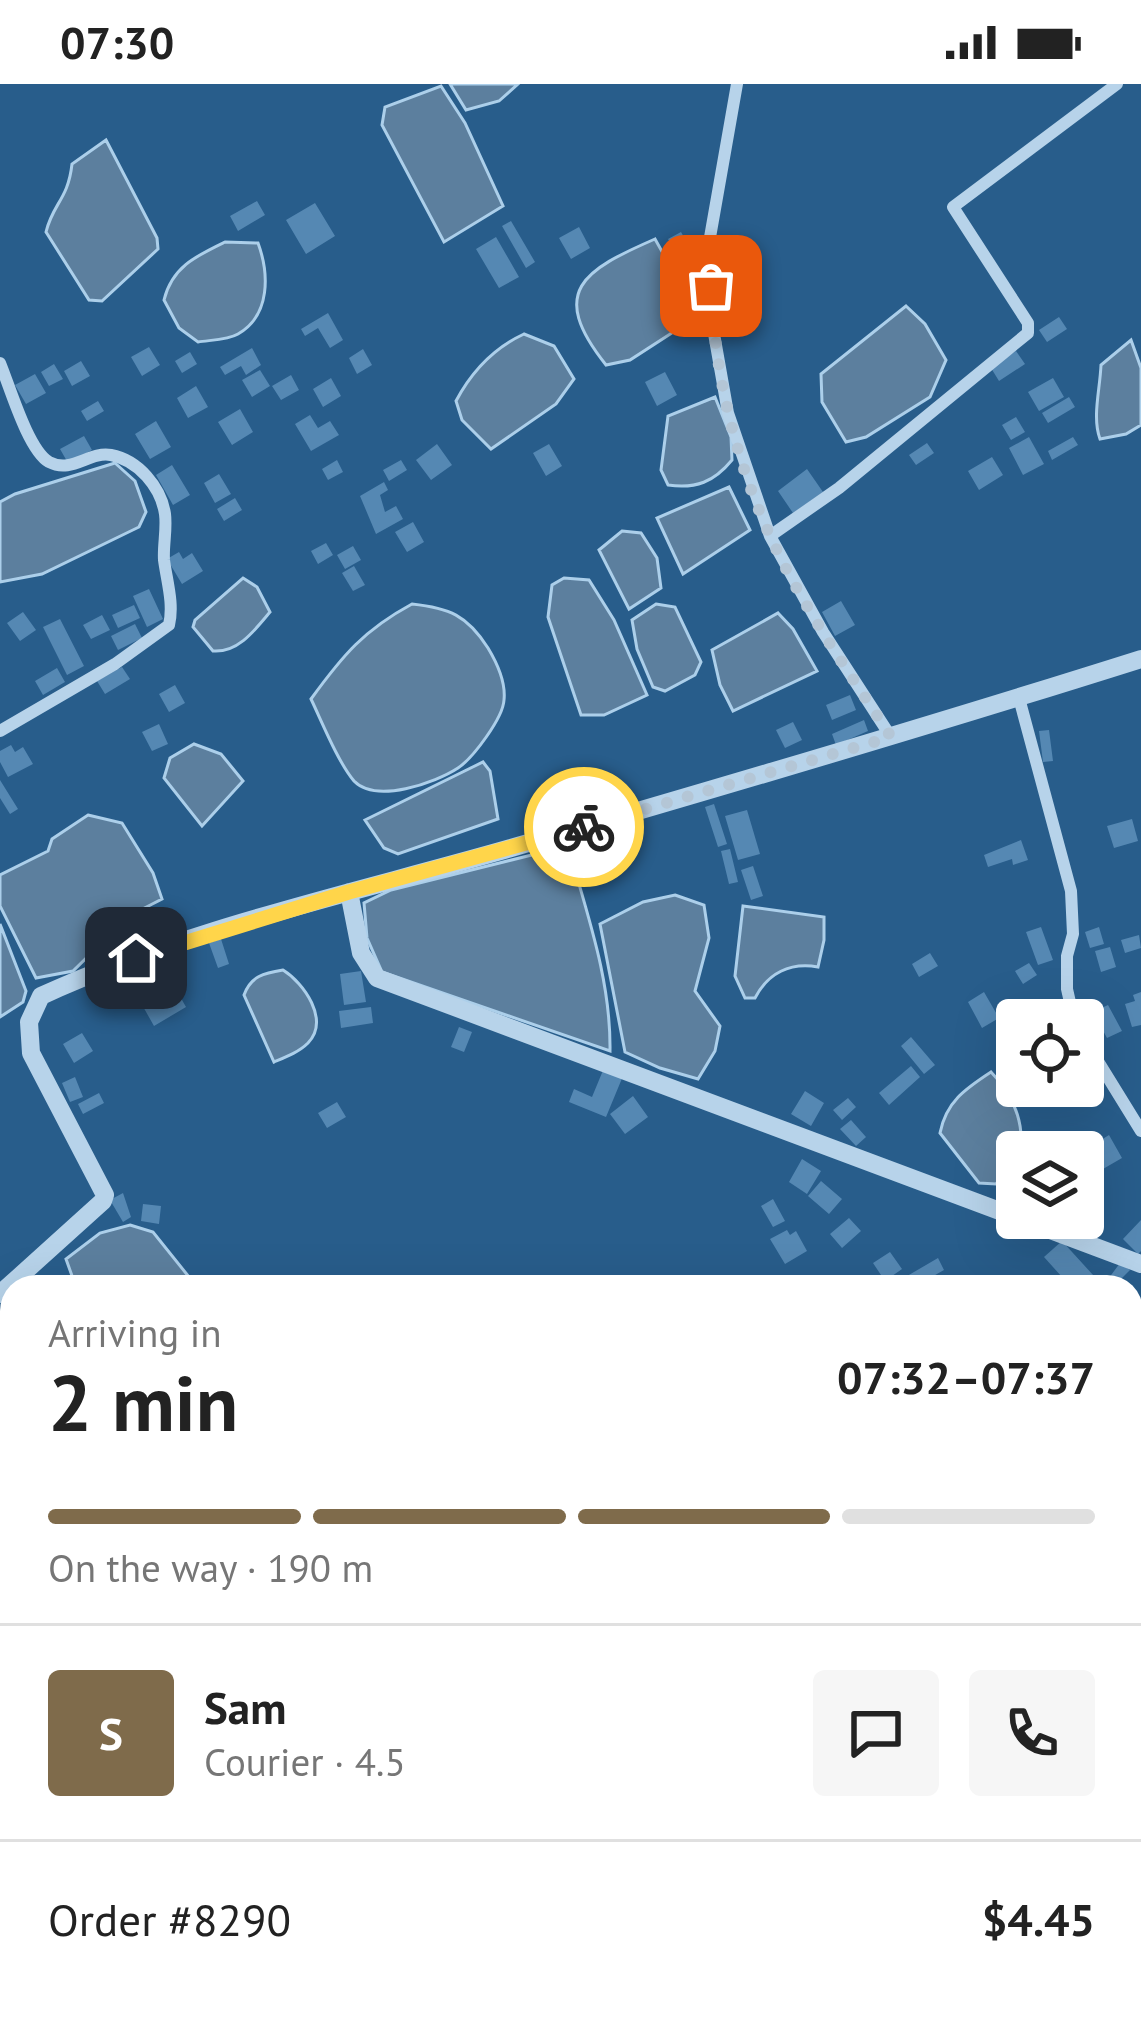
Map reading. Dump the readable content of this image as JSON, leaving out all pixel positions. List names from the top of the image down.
{
  "page": {
    "status": "07:30",
    "heading": ["2 min", "Arriving in", "07:32–07:37"],
    "panel": [
      "Sam",
      "Courier · 4.5",
      "Order #8290",
      "$4.45"
    ],
    "bar": "On the way · 190 m",
    "round": "S"
  }
}
